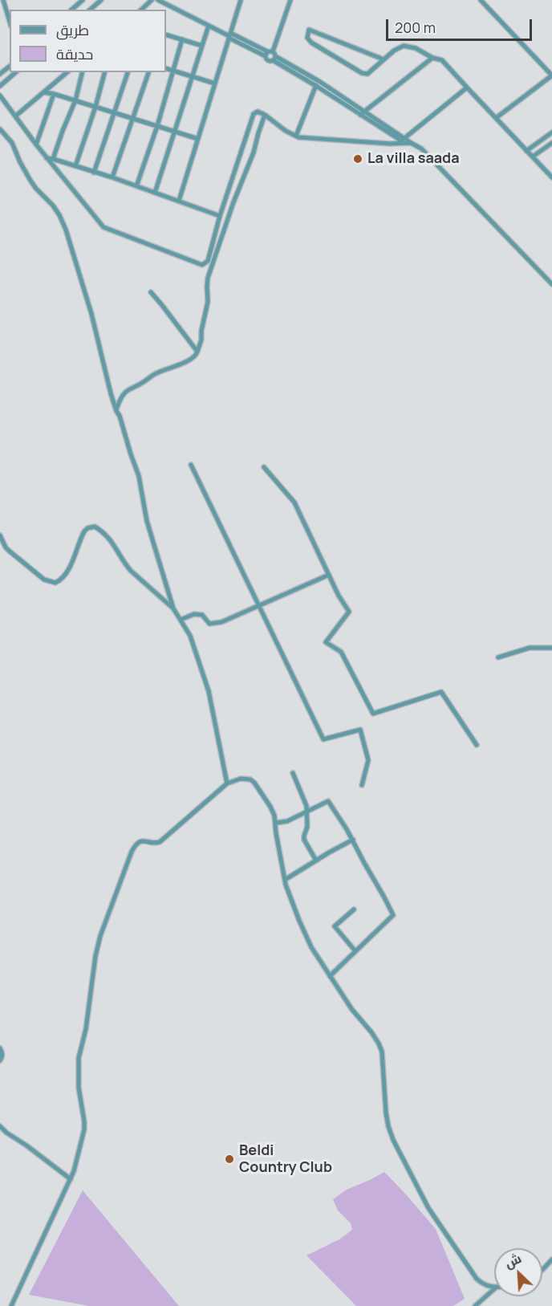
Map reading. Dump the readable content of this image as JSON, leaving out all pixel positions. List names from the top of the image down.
{
  "places": ["La villa saada", "Beldi Country Club"],
  "legend": ["طريق", "حديقة"],
  "scale_bar": "200 m",
  "north": "top left"
}
